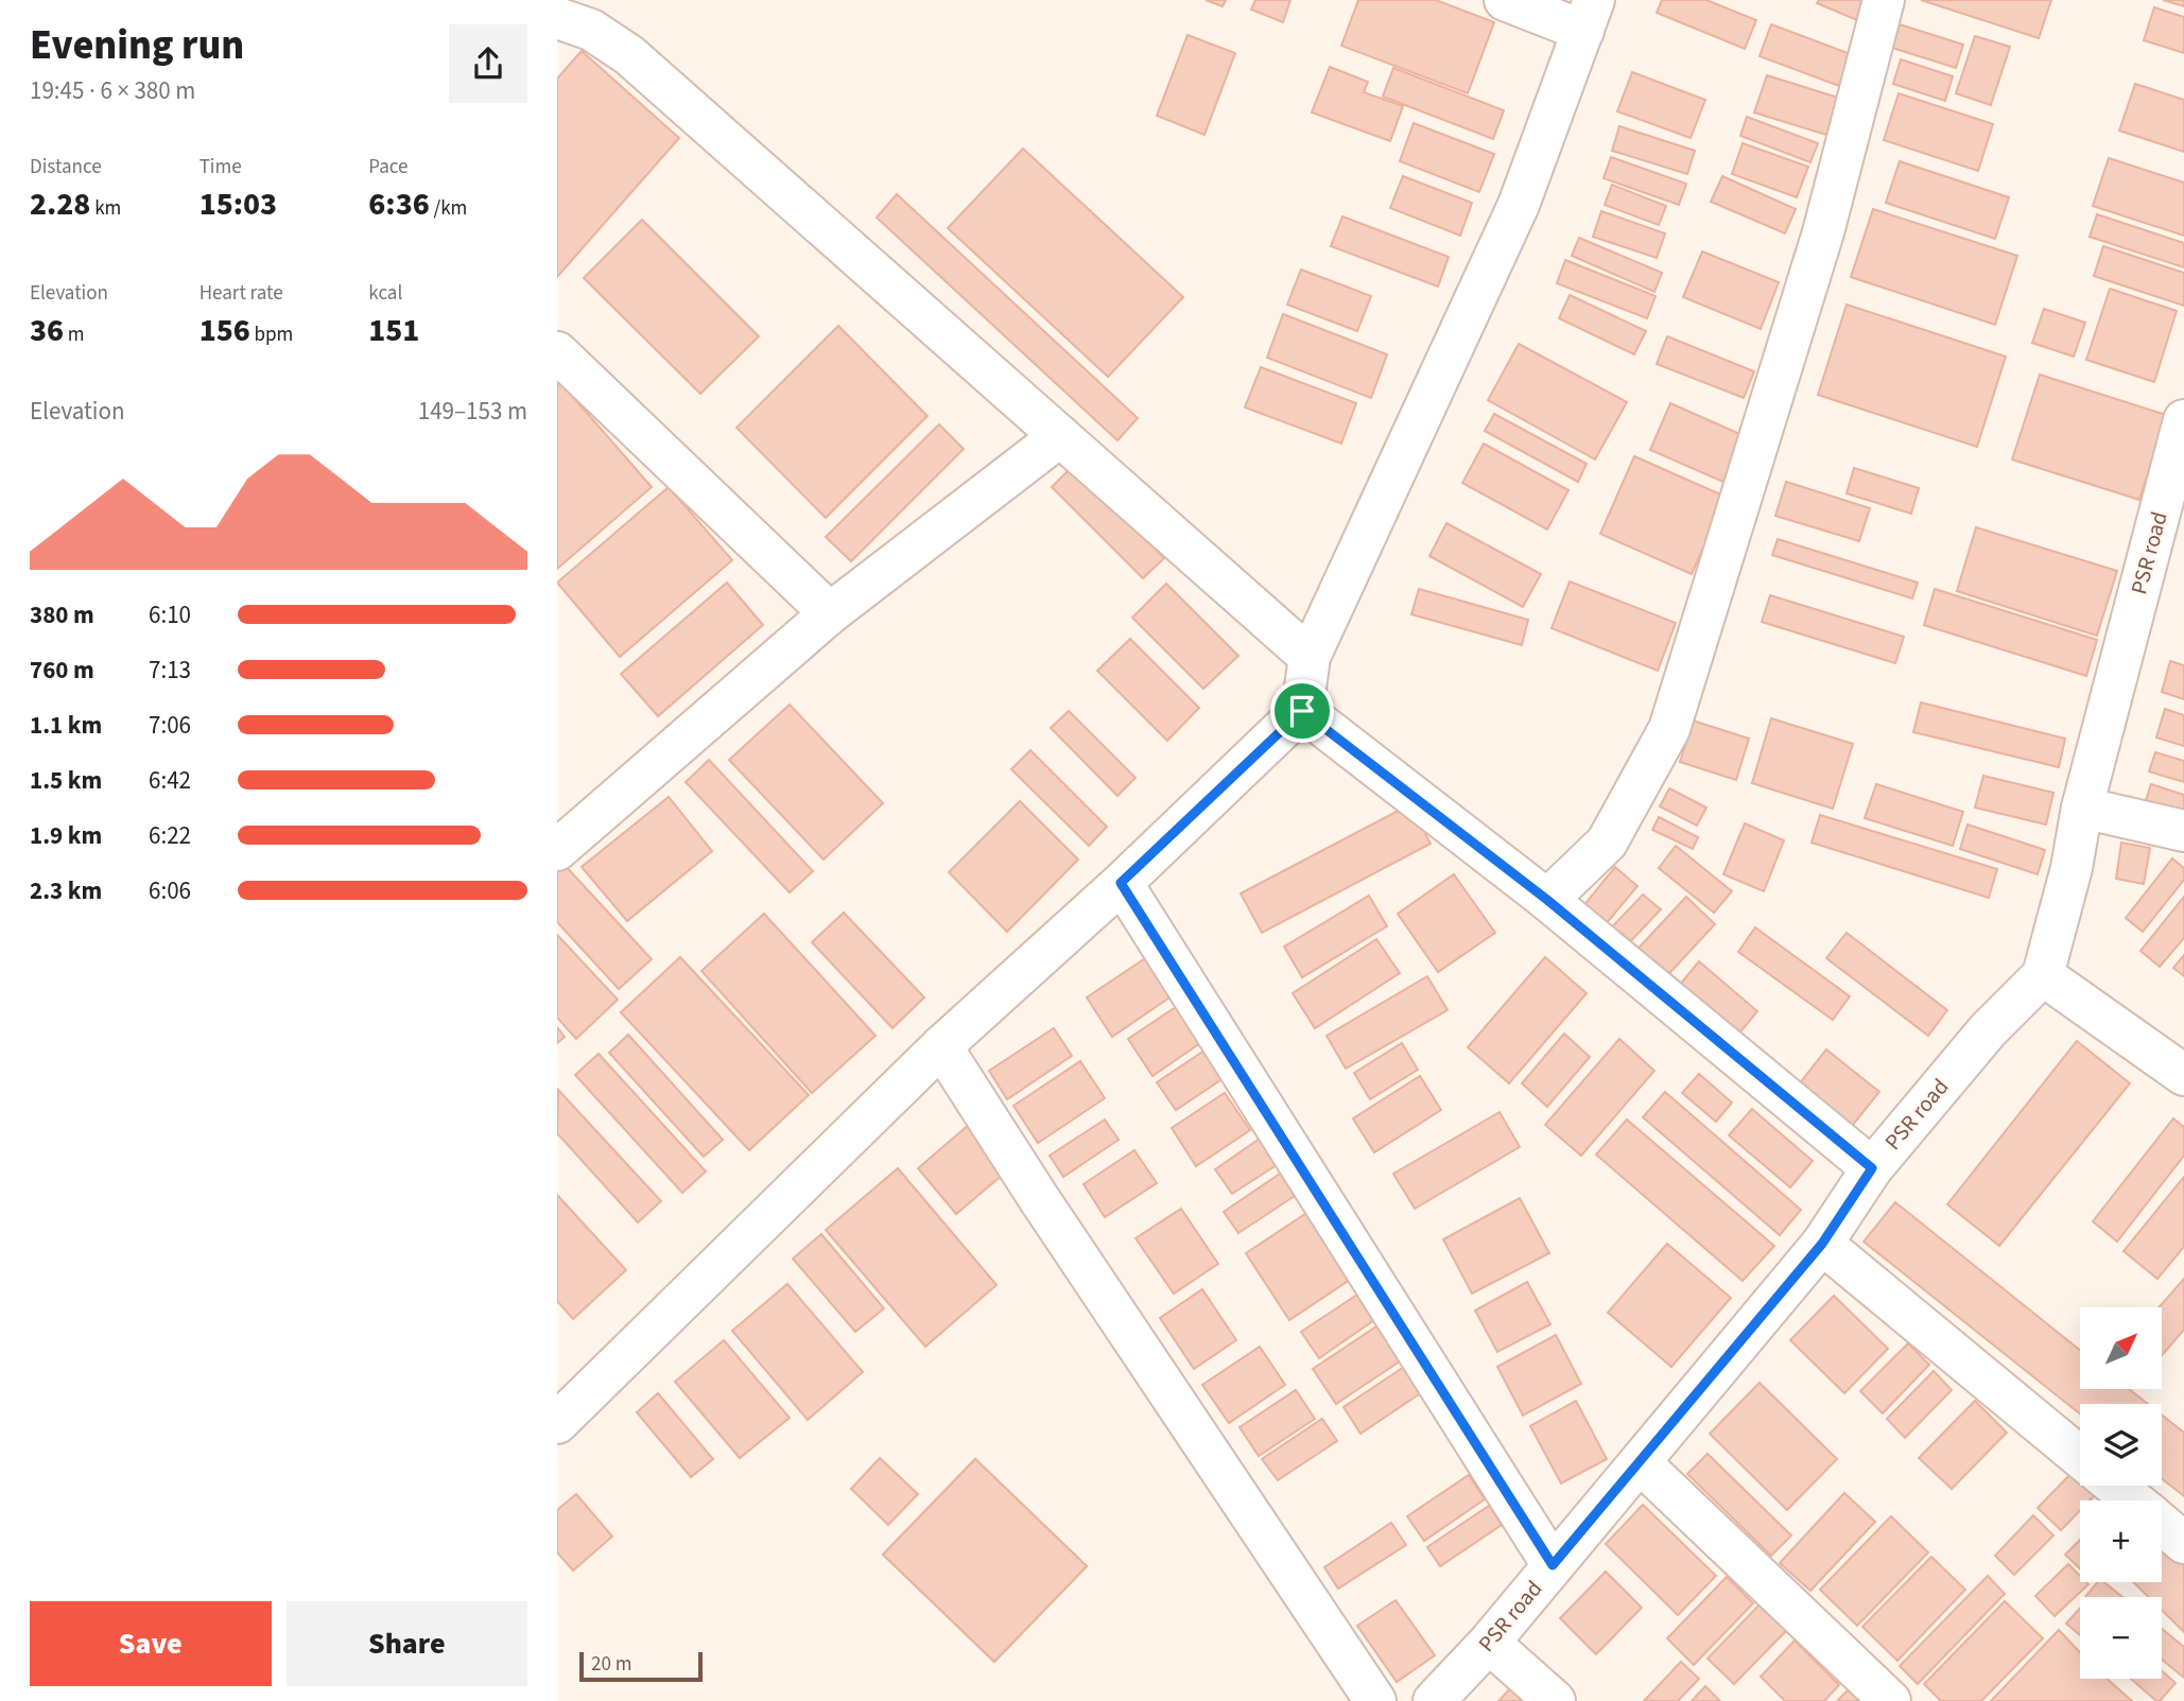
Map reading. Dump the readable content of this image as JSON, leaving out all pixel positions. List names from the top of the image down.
{
  "streets": {
    "street": ["PSR road"]
  },
  "scale_bar": "20 m",
  "north": "top right",
  "page": {
    "heading": ["Evening run", "19:45 · 6 × 380 m"],
    "stats": [
      ["Distance", "2.28 km"],
      ["Time", "15:03"],
      ["Pace", "6:36 /km"],
      ["Elevation", "36 m"],
      ["Heart rate", "156 bpm"],
      ["kcal", "151"]
    ],
    "chart": ["Elevation", "149–153 m"],
    "list": [
      {
        "name": "380 m",
        "note": "6:10"
      },
      {
        "name": "760 m",
        "note": "7:13"
      },
      {
        "name": "1.1 km",
        "note": "7:06"
      },
      {
        "name": "1.5 km",
        "note": "6:42"
      },
      {
        "name": "1.9 km",
        "note": "6:22"
      },
      {
        "name": "2.3 km",
        "note": "6:06"
      }
    ],
    "map_buttons": ["+", "−"],
    "buttons": ["Save", "Share"],
    "scale": "20 m"
  }
}
